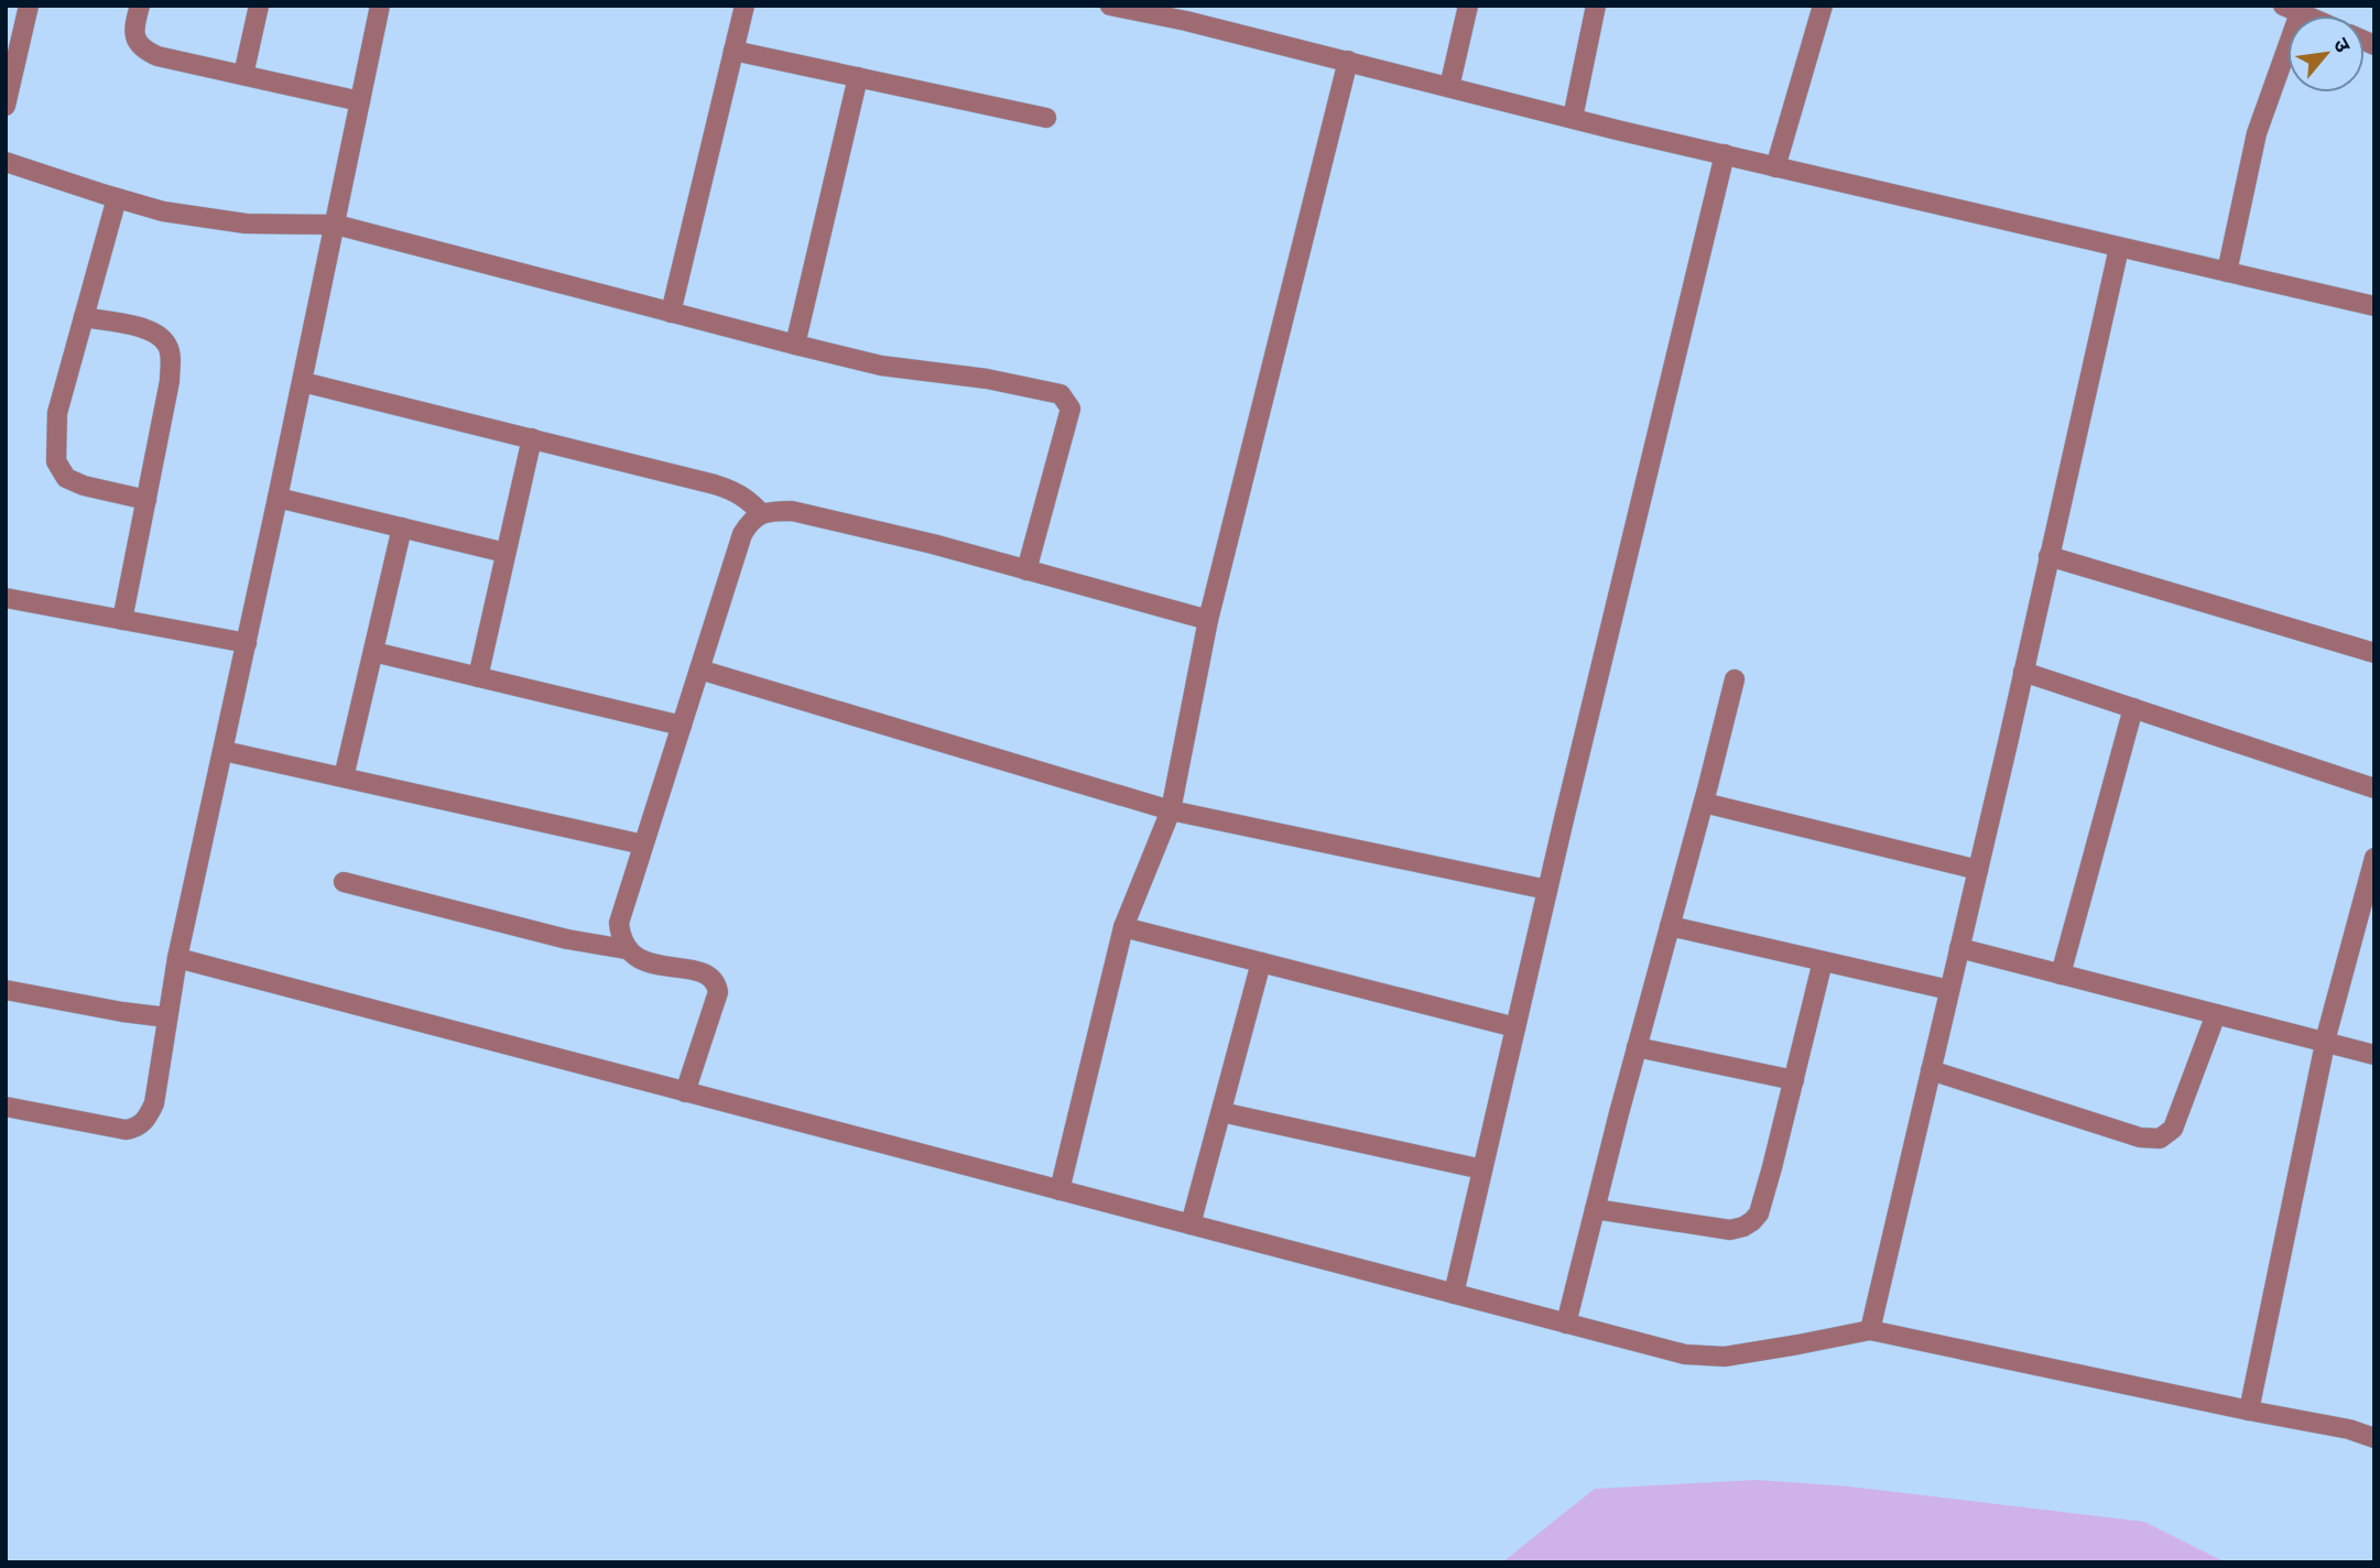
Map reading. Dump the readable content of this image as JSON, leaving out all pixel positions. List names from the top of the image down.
{
  "north": "top right"
}
